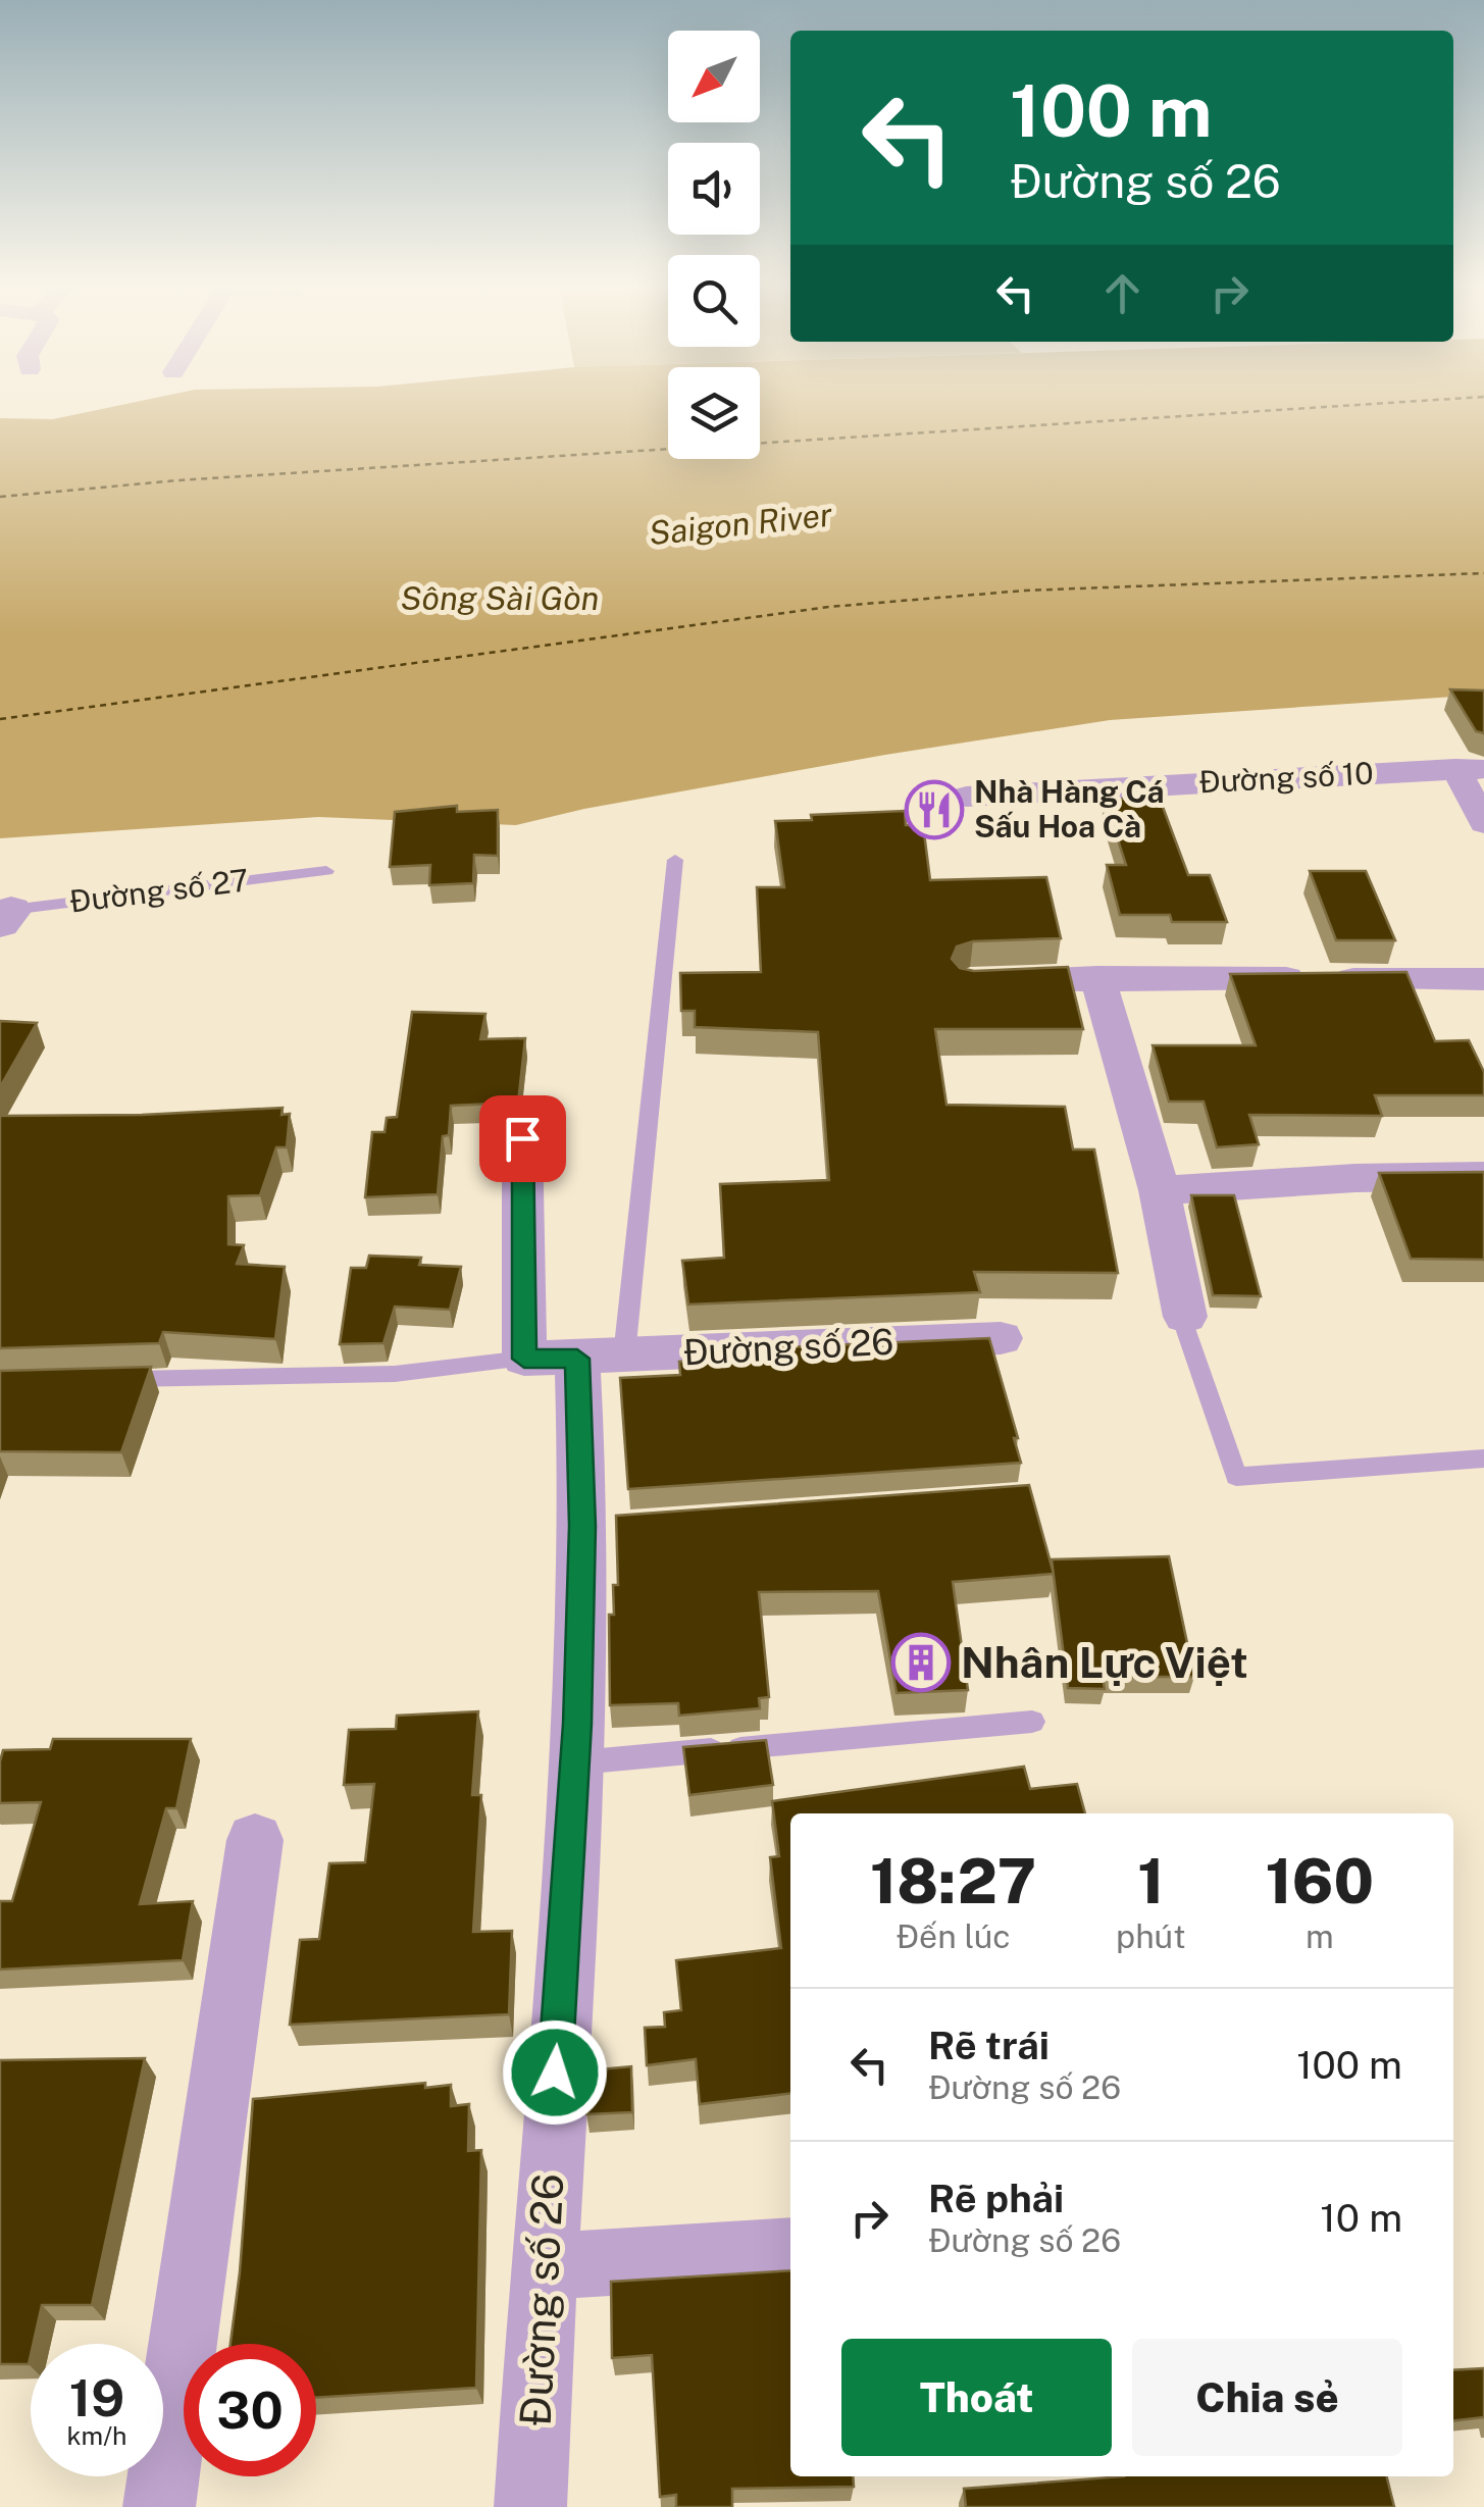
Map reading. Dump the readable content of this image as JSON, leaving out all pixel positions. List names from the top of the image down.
{
  "streets": {
    "street": ["Đường số 10", "Đường số 26"],
    "lane": ["Đường số 27"]
  },
  "water": ["Saigon River", "Sông Sài Gòn"],
  "places": {
    "restaurant": ["Nhà Hàng Cá Sấu Hoa Cà"],
    "building": ["Nhân Lực Việt"]
  },
  "north": "bottom left",
  "page": {
    "turn": ["100 m", "Đường số 26"],
    "eta": [
      "18:27",
      "Đến lúc",
      "1",
      "phút",
      "160",
      "m"
    ],
    "list": [
      {
        "name": "Rẽ trái",
        "note": "Đường số 26",
        "value": "100 m"
      },
      {
        "name": "Rẽ phải",
        "note": "Đường số 26",
        "value": "10 m"
      }
    ],
    "buttons": ["Thoát", "Chia sẻ"],
    "speed": "19 km/h",
    "limit": "30"
  }
}
